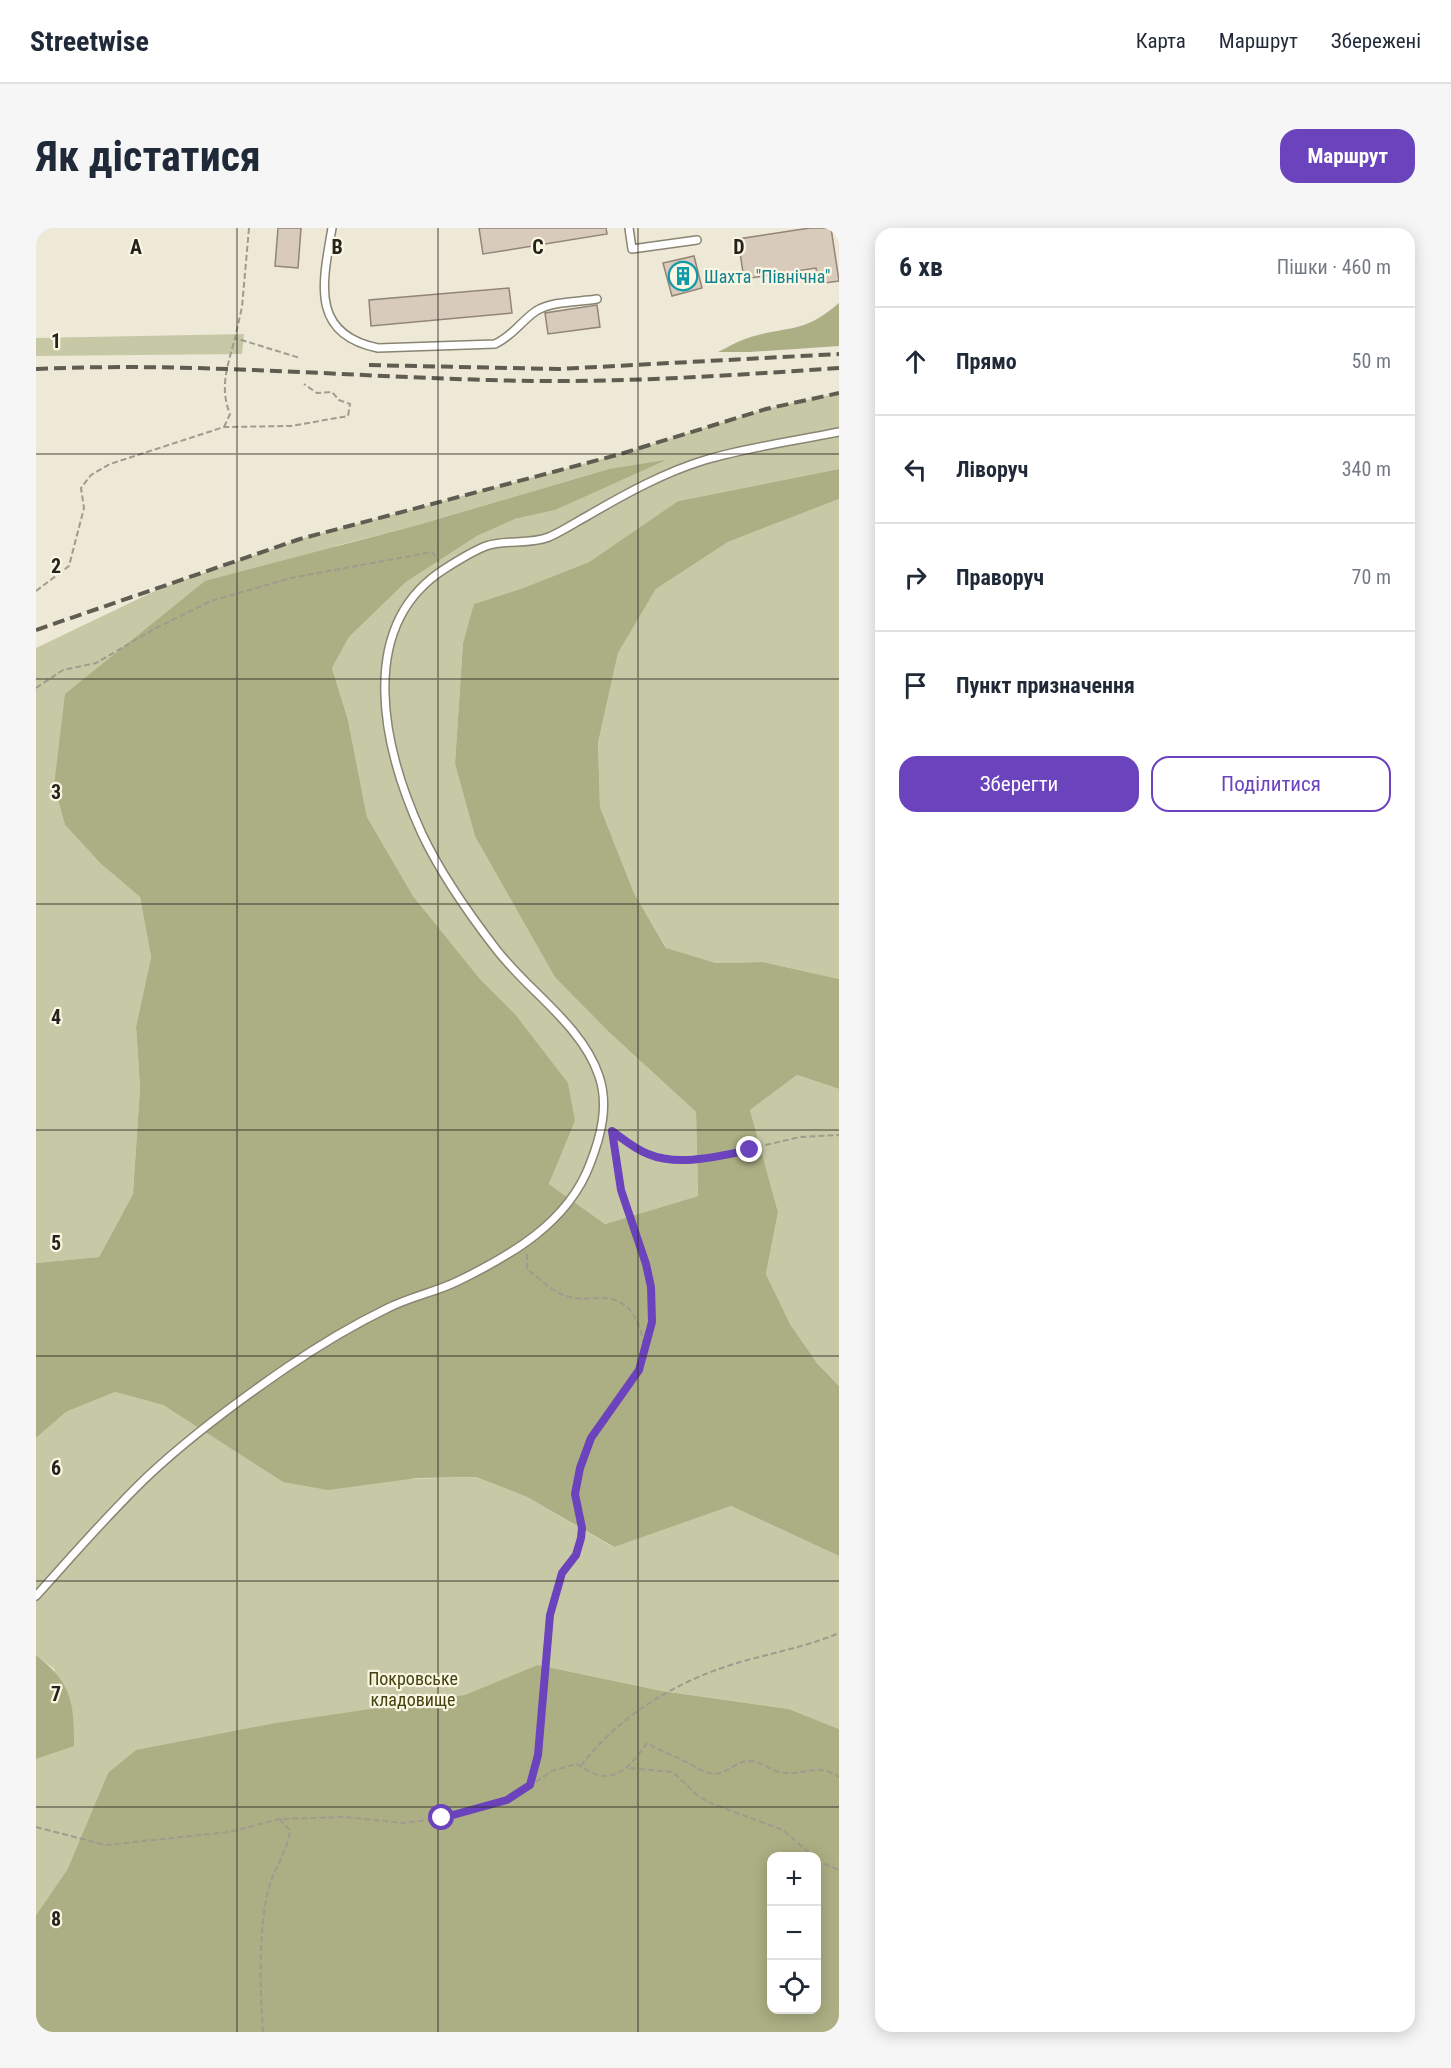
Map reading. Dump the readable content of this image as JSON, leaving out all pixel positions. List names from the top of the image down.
{
  "parks": ["Покровське кладовище"],
  "places": {
    "building": ["Шахта \"Північна\""]
  },
  "page": {
    "header": "Streetwise",
    "nav": ["Карта", "Маршрут", "Збережені"],
    "buttons": [
      "Маршрут",
      ["Зберегти", "Поділитися"]
    ],
    "title": "Як дістатися",
    "heading": ["6 хв", "Пішки · 460 m"],
    "list": [
      ["Прямо", "50 m"],
      ["Ліворуч", "340 m"],
      ["Праворуч", "70 m"],
      "Пункт призначення"
    ],
    "map_buttons": ["+", "−"]
  },
  "grid": {
    "columns": [
      "A",
      "B",
      "C",
      "D"
    ],
    "rows": [
      "1",
      "2",
      "3",
      "4",
      "5",
      "6",
      "7",
      "8"
    ]
  }
}
